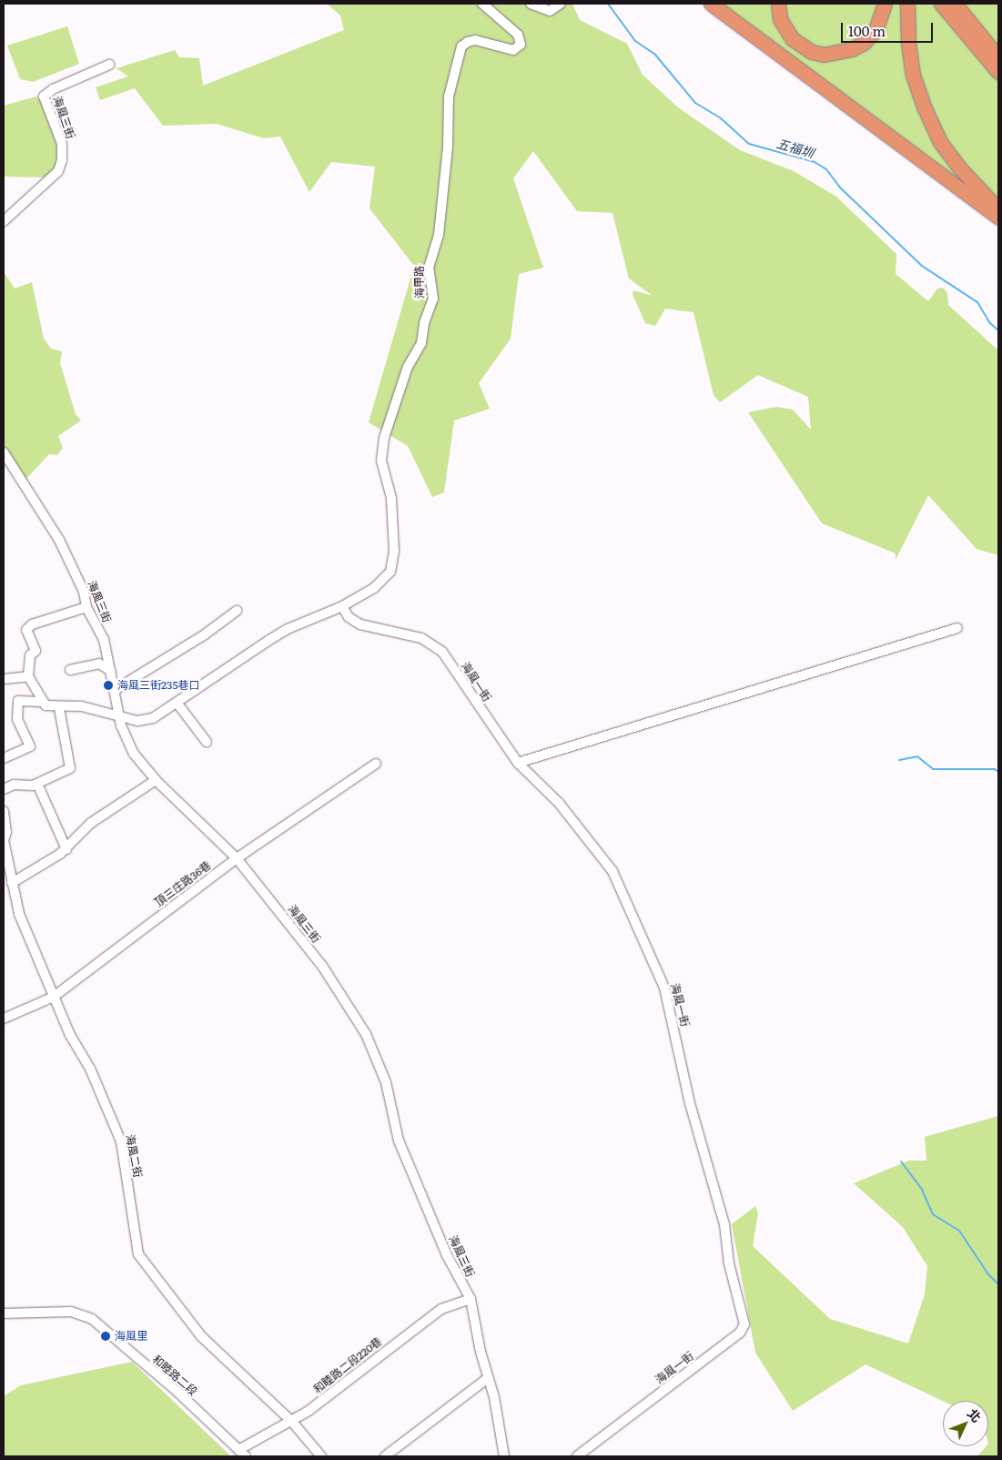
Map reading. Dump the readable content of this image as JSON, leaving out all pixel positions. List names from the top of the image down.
{
  "streets": {
    "street": [
      "海風三街",
      "海甲路",
      "海風一街",
      "頂三庄路36巷",
      "海風二街",
      "和睦路二段220巷",
      "和睦路二段"
    ]
  },
  "crossings": [
    ["海風三街", "頂三庄路36巷"],
    ["海風三街", "和睦路二段220巷"],
    ["海甲路", "海風一街"],
    ["頂三庄路36巷", "海風二街"],
    ["海風二街", "和睦路二段220巷"],
    ["和睦路二段220巷", "和睦路二段"]
  ],
  "water": ["五福圳"],
  "places": ["海風三街235巷口", "海風里"],
  "scale_bar": "100 m",
  "north": "top right"
}
